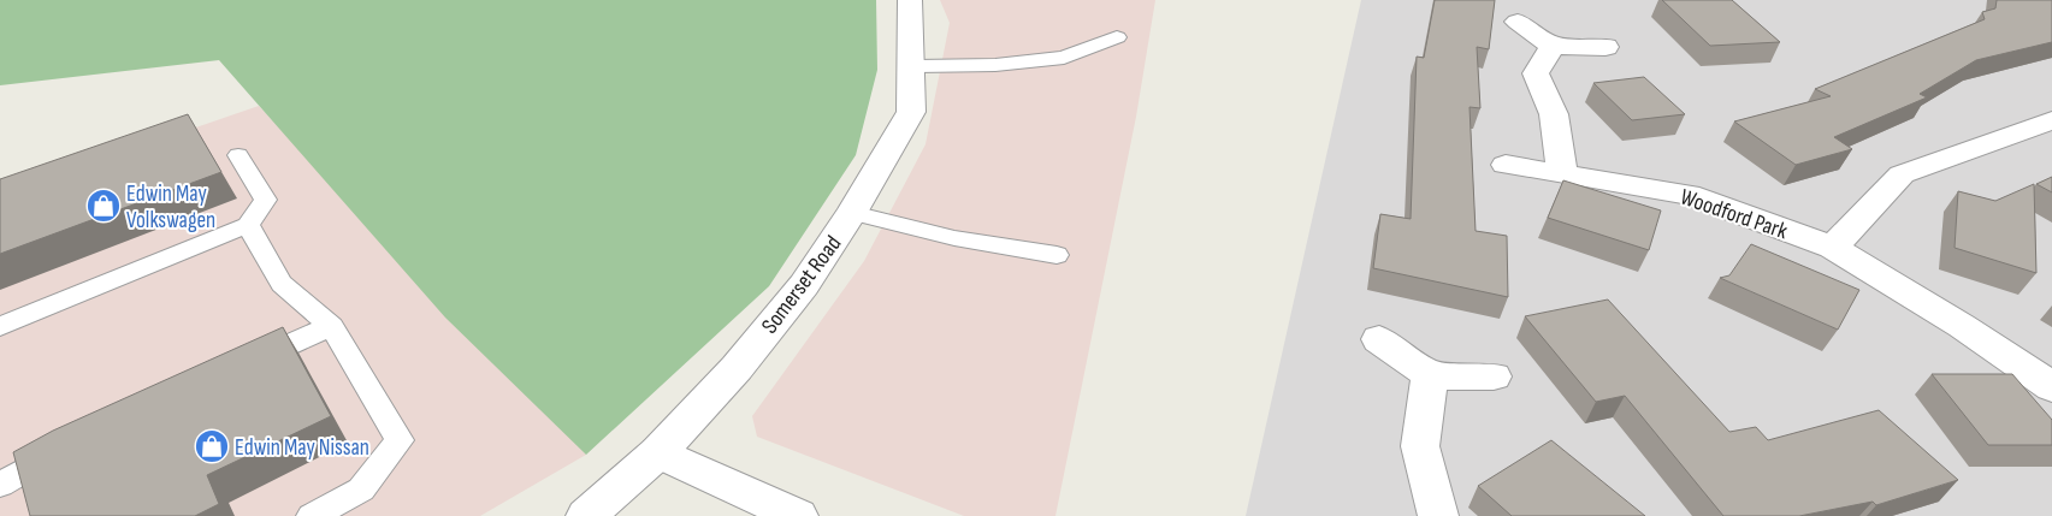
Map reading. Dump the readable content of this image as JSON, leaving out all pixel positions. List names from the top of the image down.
{
  "streets": {
    "street": ["Woodford Park", "Somerset Road"]
  },
  "places": {
    "shop": ["Edwin May Volkswagen", "Edwin May Nissan"]
  }
}
